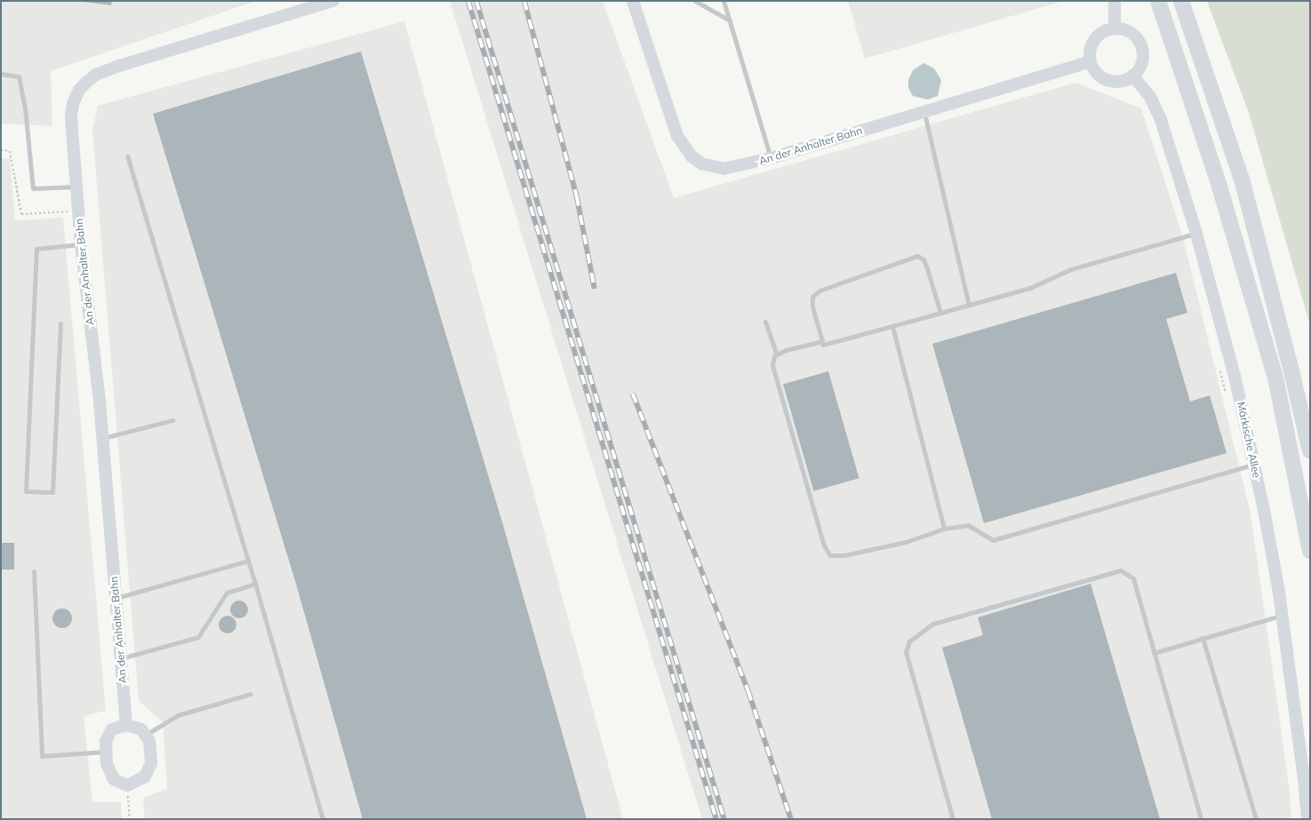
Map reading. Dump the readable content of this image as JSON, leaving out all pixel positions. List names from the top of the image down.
{
  "streets": {
    "street": ["An der Anhalter Bahn", "Märkische Allee"]
  },
  "crossings": [
    ["An der Anhalter Bahn", "Märkische Allee"]
  ]
}
